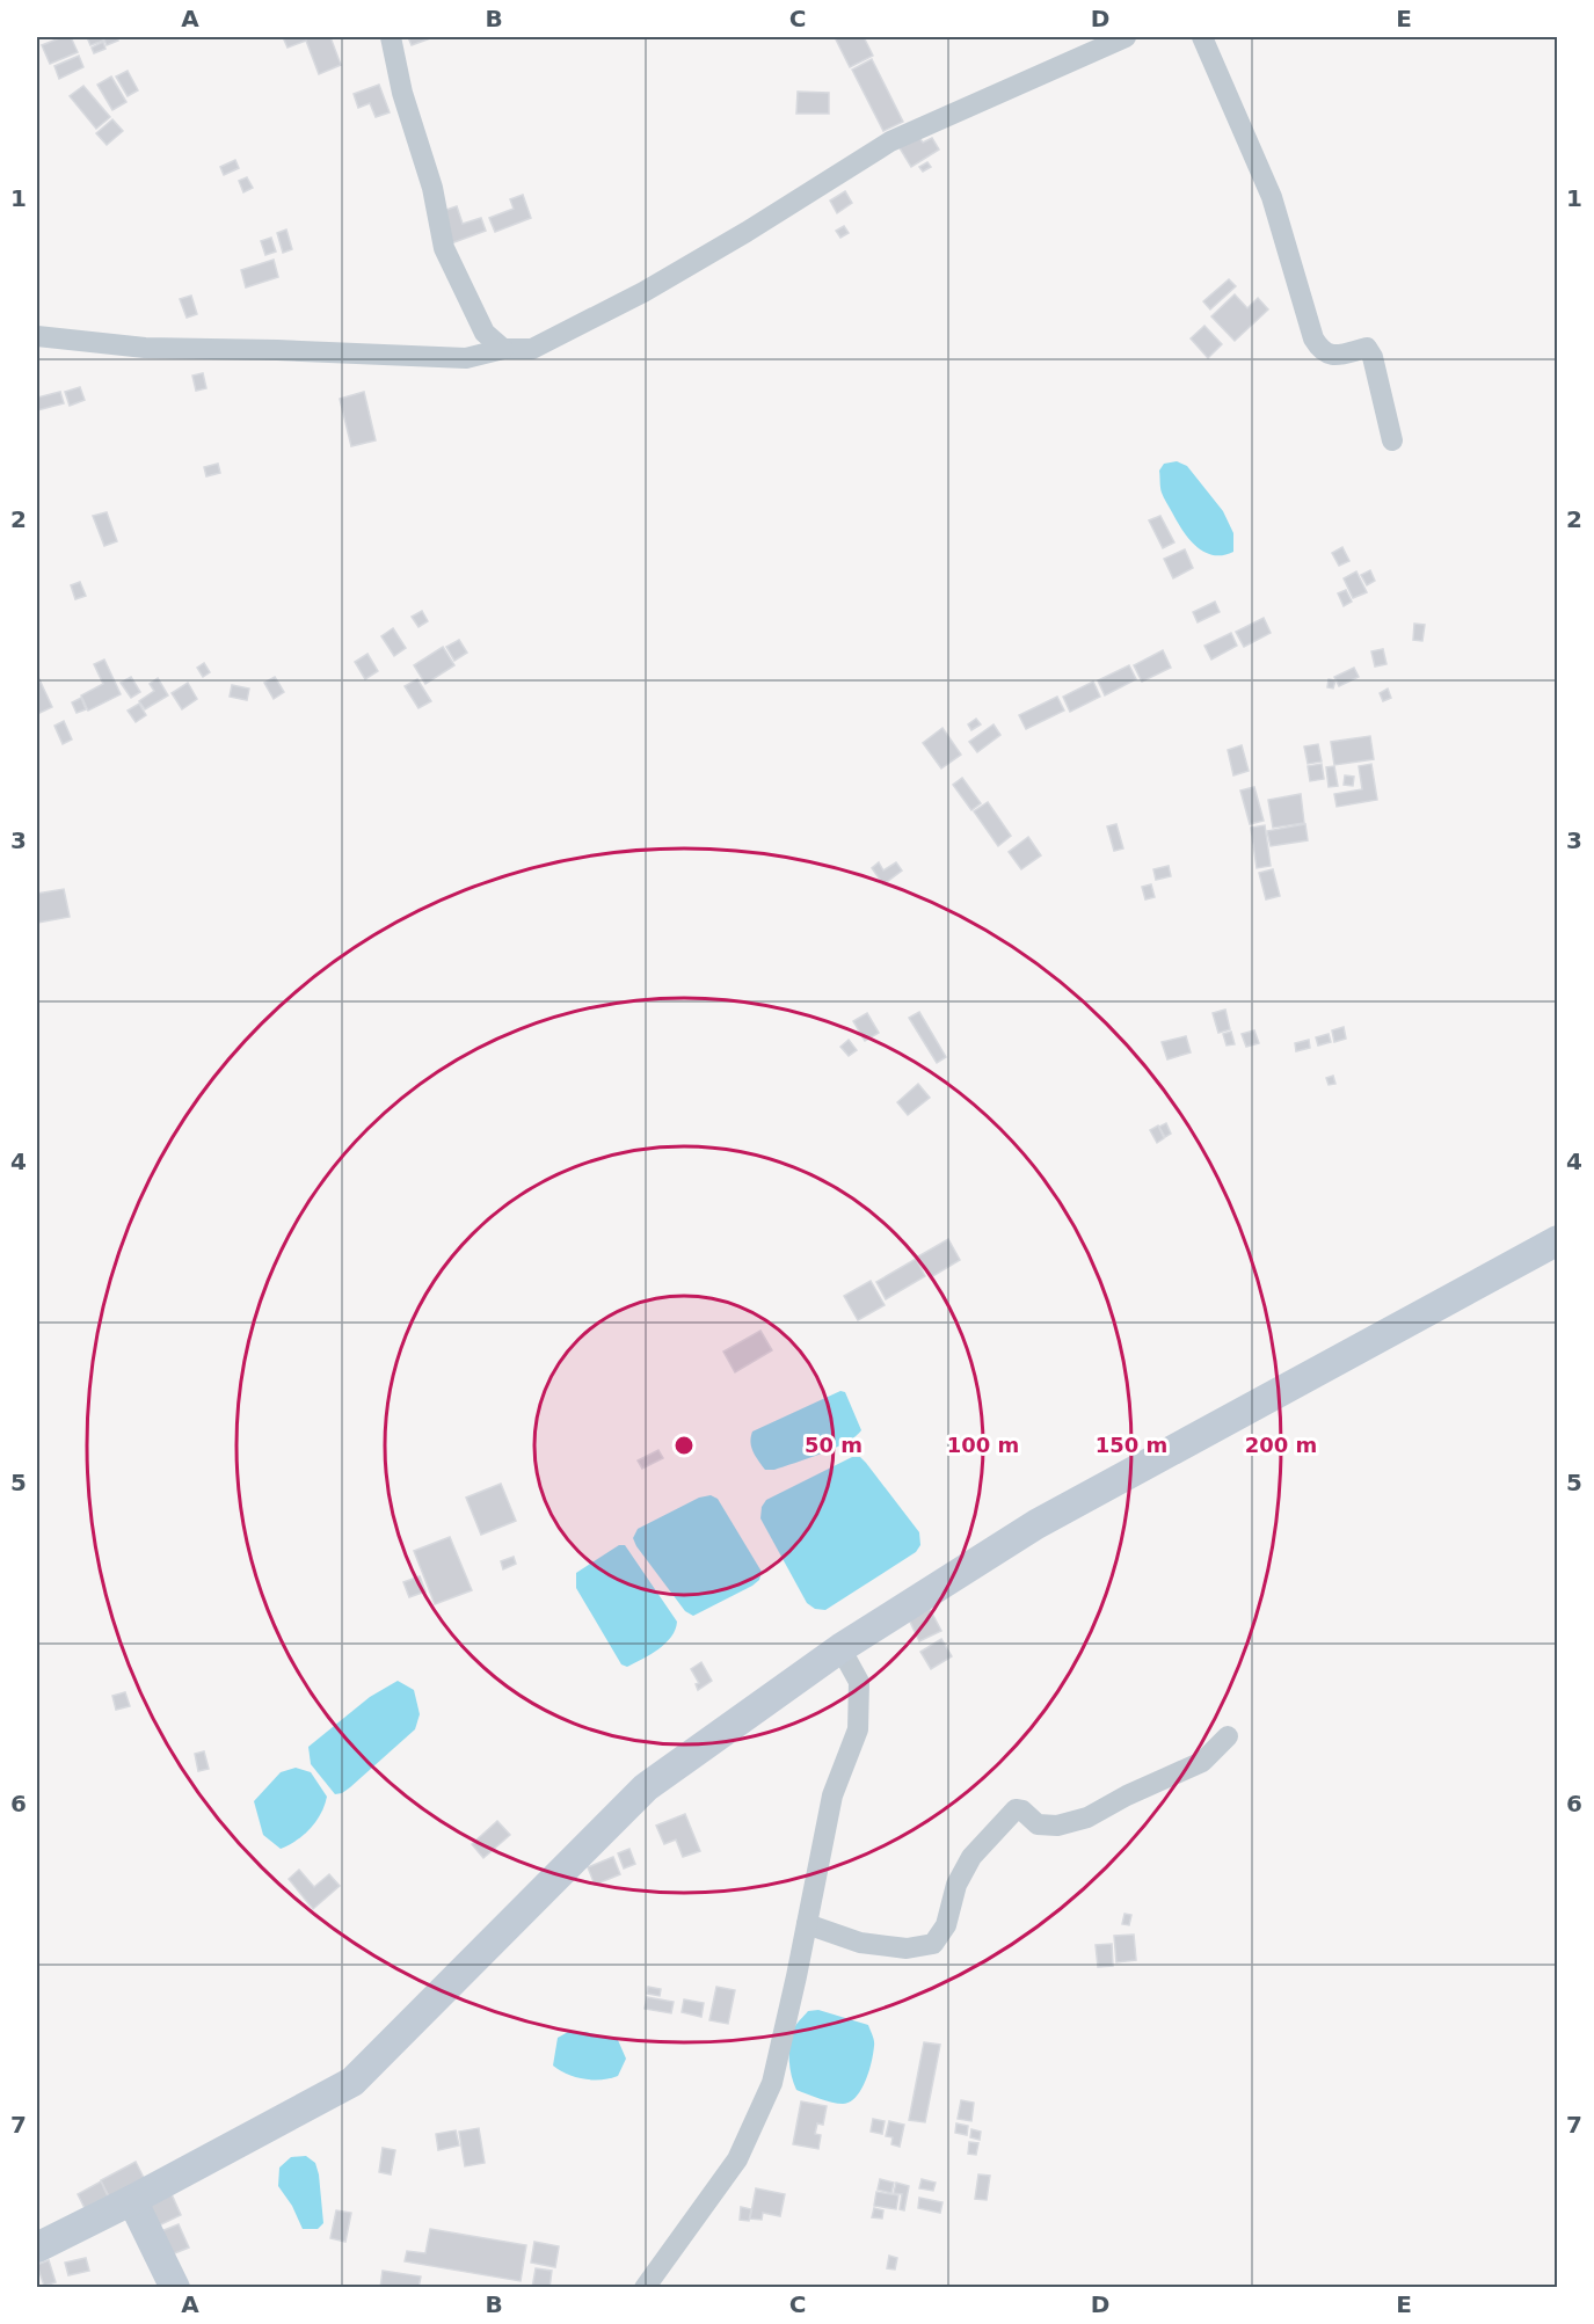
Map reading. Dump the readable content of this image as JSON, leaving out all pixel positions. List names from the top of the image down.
{
  "grid": {
    "columns": [
      "A",
      "B",
      "C",
      "D",
      "E"
    ],
    "rows": [
      "1",
      "2",
      "3",
      "4",
      "5",
      "6",
      "7"
    ]
  },
  "rings": [
    "50 m",
    "100 m",
    "150 m",
    "200 m"
  ]
}
